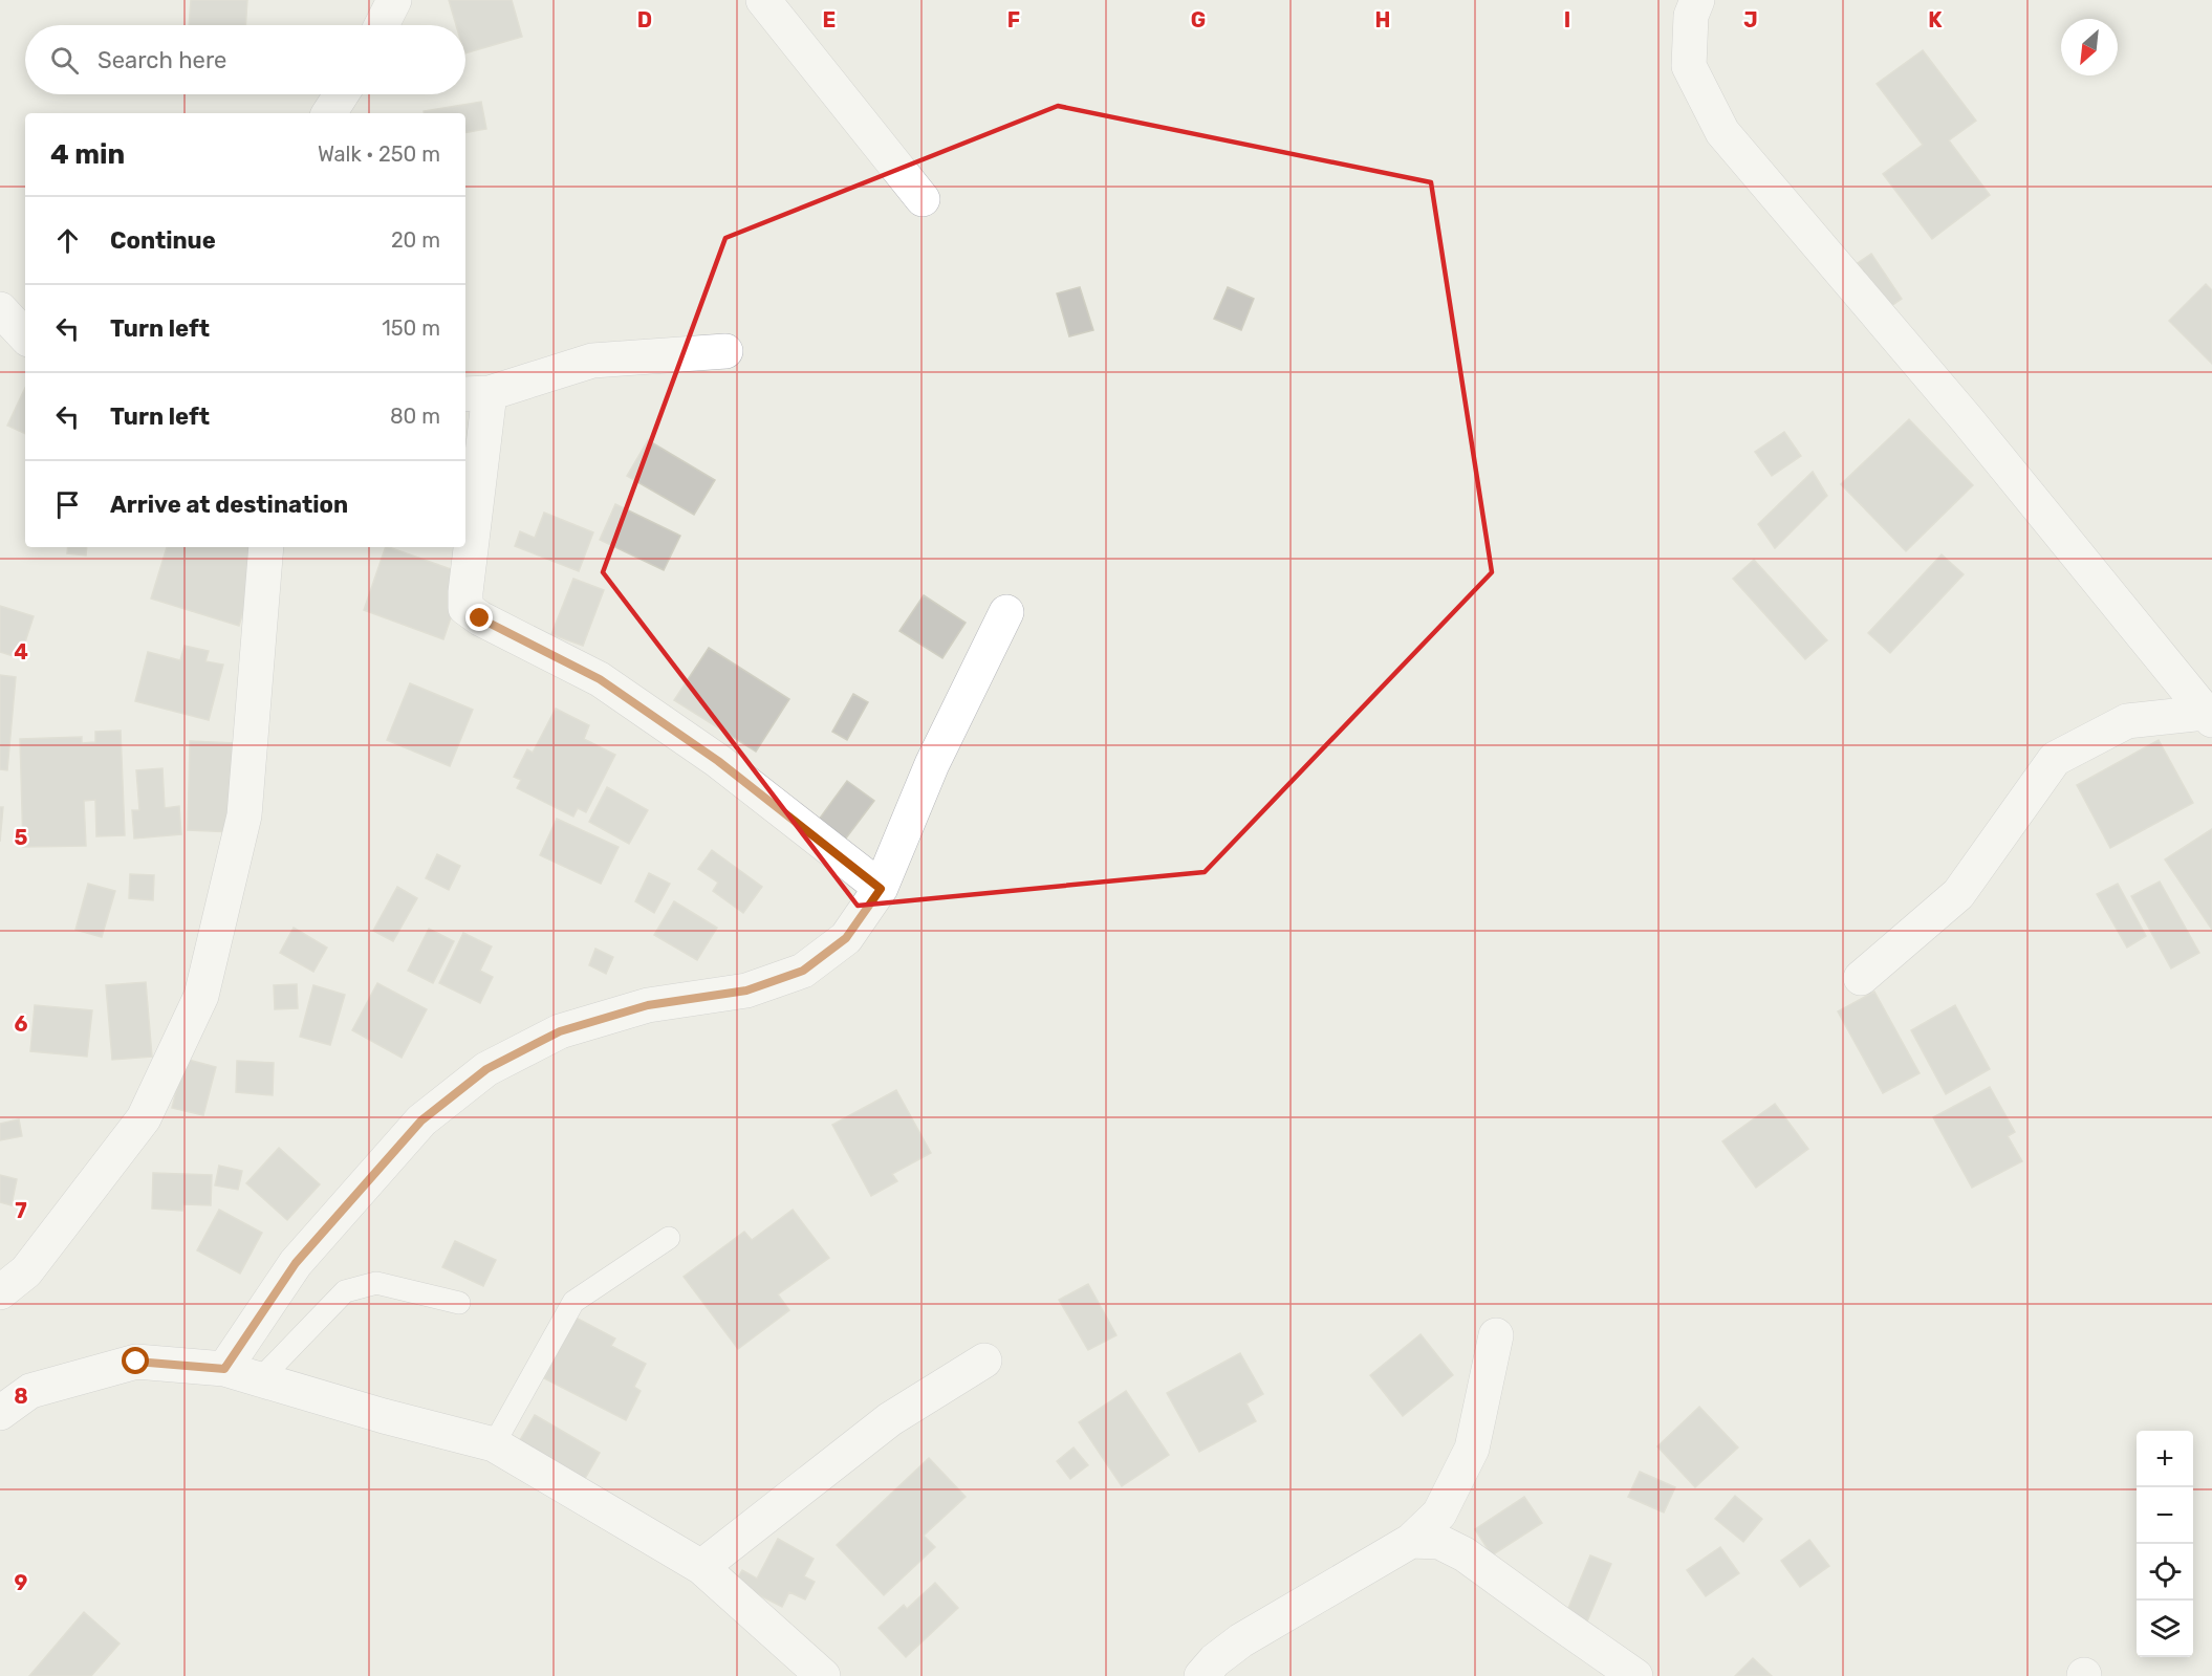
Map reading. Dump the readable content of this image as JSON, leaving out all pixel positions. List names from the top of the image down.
{
  "north": "bottom left",
  "page": {
    "search": "Search here",
    "heading": ["4 min", "Walk · 250 m"],
    "list": [
      ["Continue", "20 m"],
      ["Turn left", "150 m"],
      ["Turn left", "80 m"],
      "Arrive at destination"
    ],
    "map_buttons": ["+", "−"]
  },
  "grid": {
    "columns": [
      "D",
      "E",
      "F",
      "G",
      "H",
      "I",
      "J",
      "K"
    ],
    "rows": [
      "4",
      "5",
      "6",
      "7",
      "8",
      "9"
    ]
  }
}
